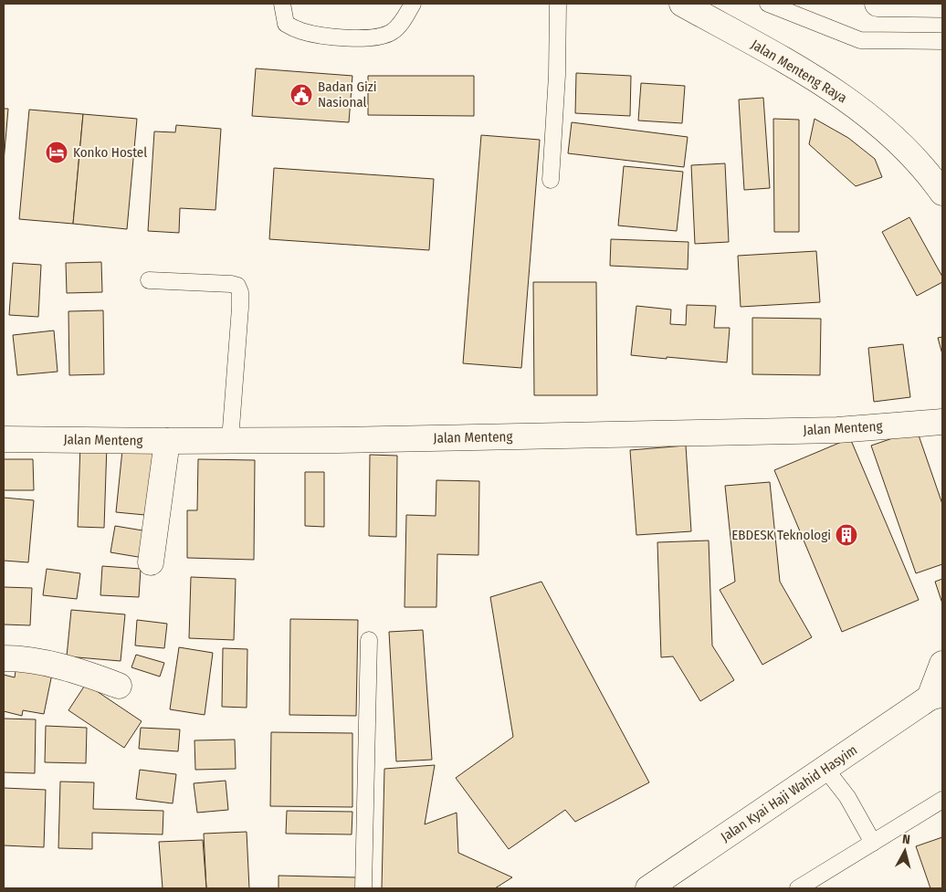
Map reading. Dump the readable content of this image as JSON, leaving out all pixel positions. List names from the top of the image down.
{
  "streets": {
    "street": ["Jalan Menteng Raya", "Jalan Menteng", "Jalan Kyai Haji Wahid Hasyim"]
  },
  "places": {
    "public building": ["Badan Gizi Nasional"],
    "hotel": ["Konko Hostel"],
    "building": ["EBDESK Teknologi"]
  },
  "north": "top"
}
